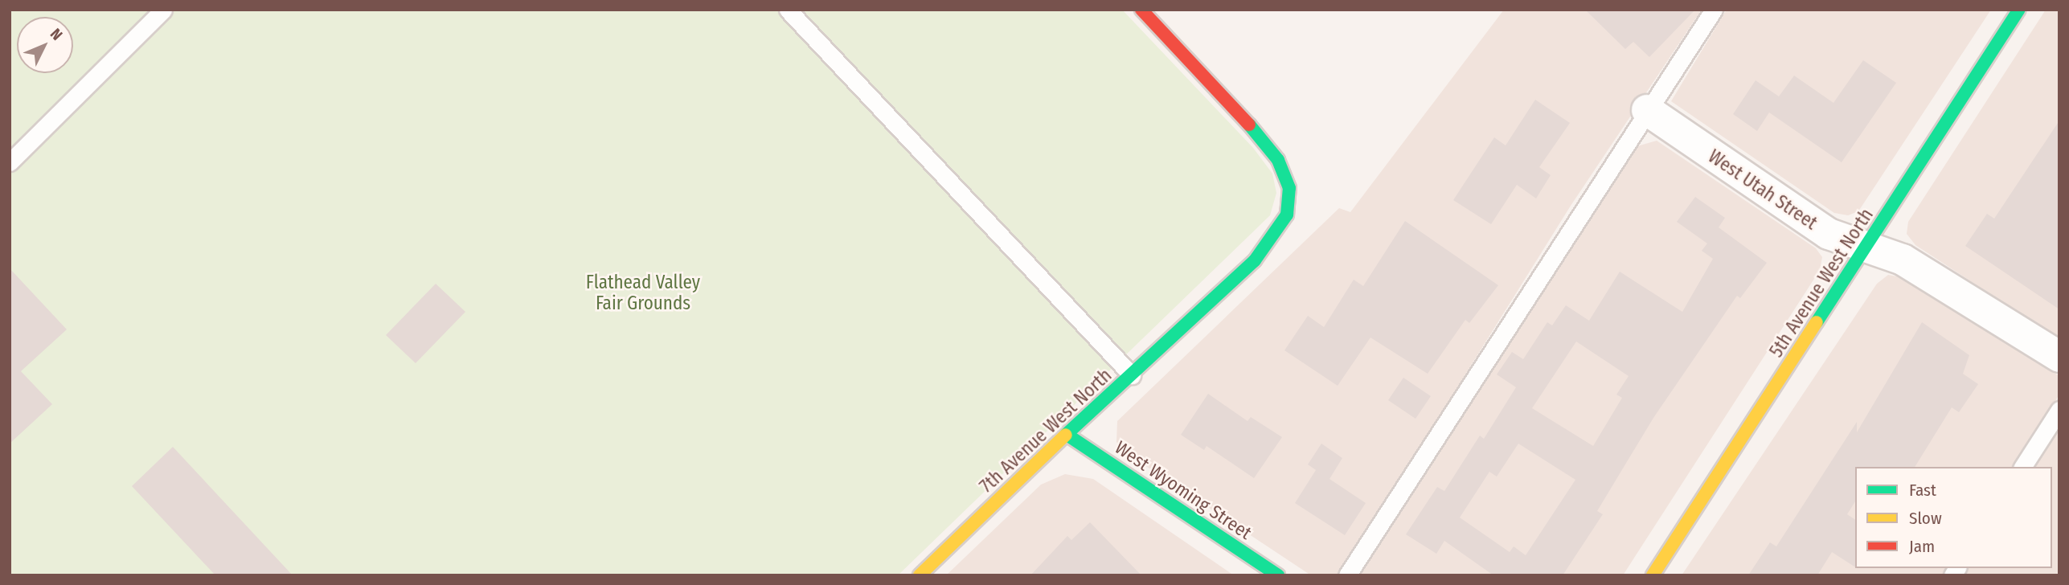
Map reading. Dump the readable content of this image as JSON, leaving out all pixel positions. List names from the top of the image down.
{
  "streets": {
    "street": [
      "West Utah Street",
      "5th Avenue West North",
      "7th Avenue West North",
      "West Wyoming Street"
    ]
  },
  "crossings": [
    ["West Utah Street", "5th Avenue West North"],
    ["7th Avenue West North", "West Wyoming Street"]
  ],
  "parks": ["Flathead Valley Fair Grounds"],
  "legend": ["Fast", "Slow", "Jam"],
  "north": "top right"
}
